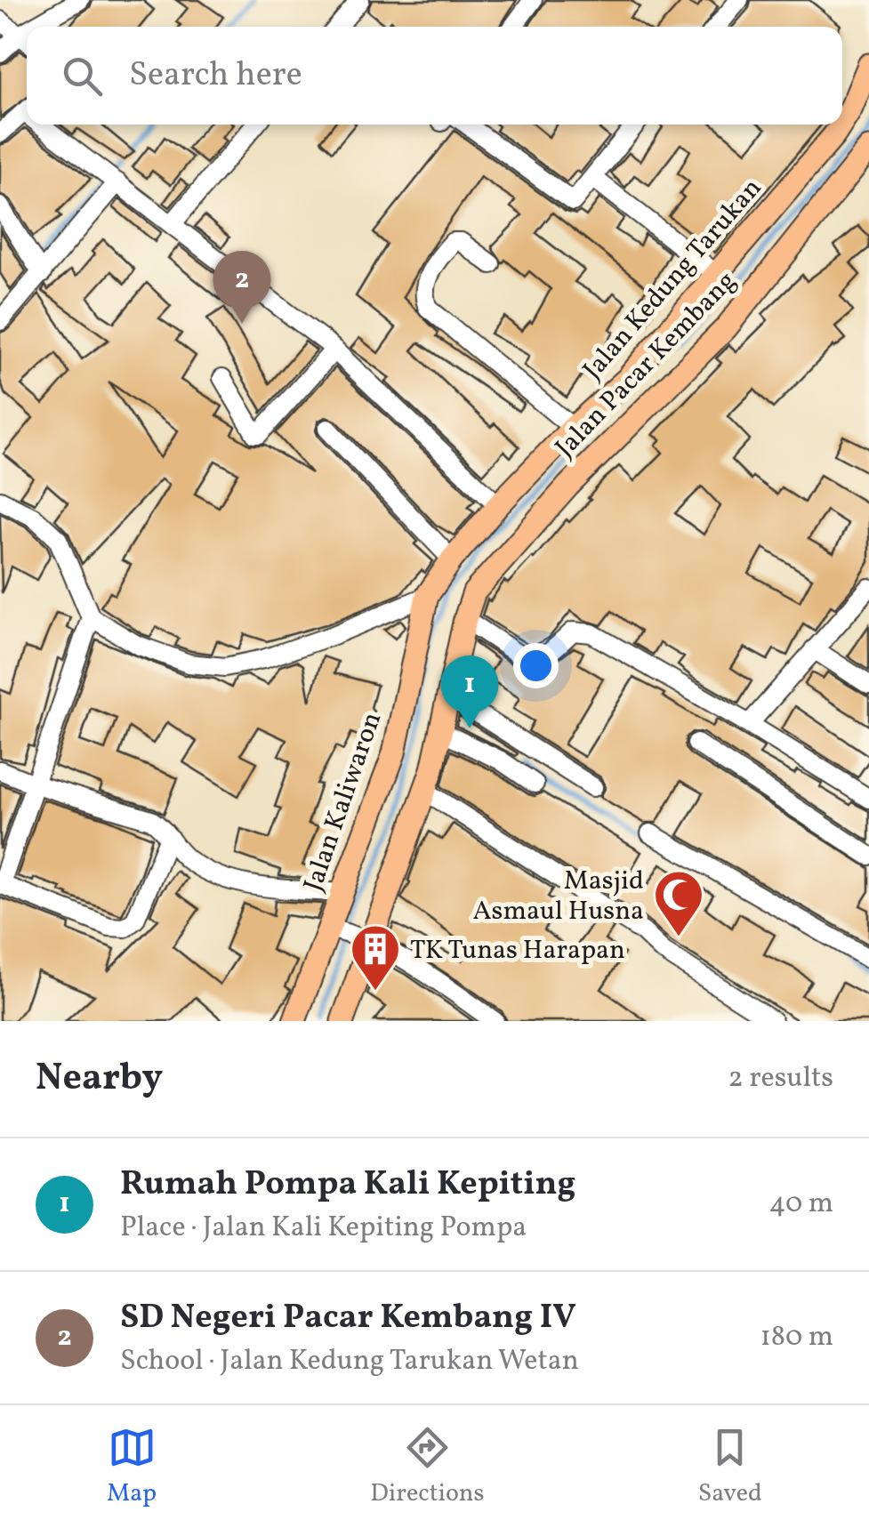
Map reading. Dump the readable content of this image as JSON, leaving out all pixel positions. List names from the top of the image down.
{
  "streets": {
    "main road": ["Jalan Kedung Tarukan", "Jalan Pacar Kembang", "Jalan Kaliwaron"]
  },
  "crossings": [
    ["Jalan Kedung Tarukan", "Jalan Kaliwaron"]
  ],
  "places": {
    "mosque": ["Masjid Asmaul Husna"],
    "building": ["TK Tunas Harapan"]
  },
  "page": {
    "search": "Search here",
    "pins": ["2", "1"],
    "heading": ["Nearby", "2 results"],
    "list": [
      {
        "mark": "1",
        "name": "Rumah Pompa Kali Kepiting",
        "note": "Place · Jalan Kali Kepiting Pompa",
        "value": "40 m"
      },
      {
        "mark": "2",
        "name": "SD Negeri Pacar Kembang IV",
        "note": "School · Jalan Kedung Tarukan Wetan",
        "value": "180 m"
      }
    ],
    "nav": ["Map", "Directions", "Saved"]
  }
}
